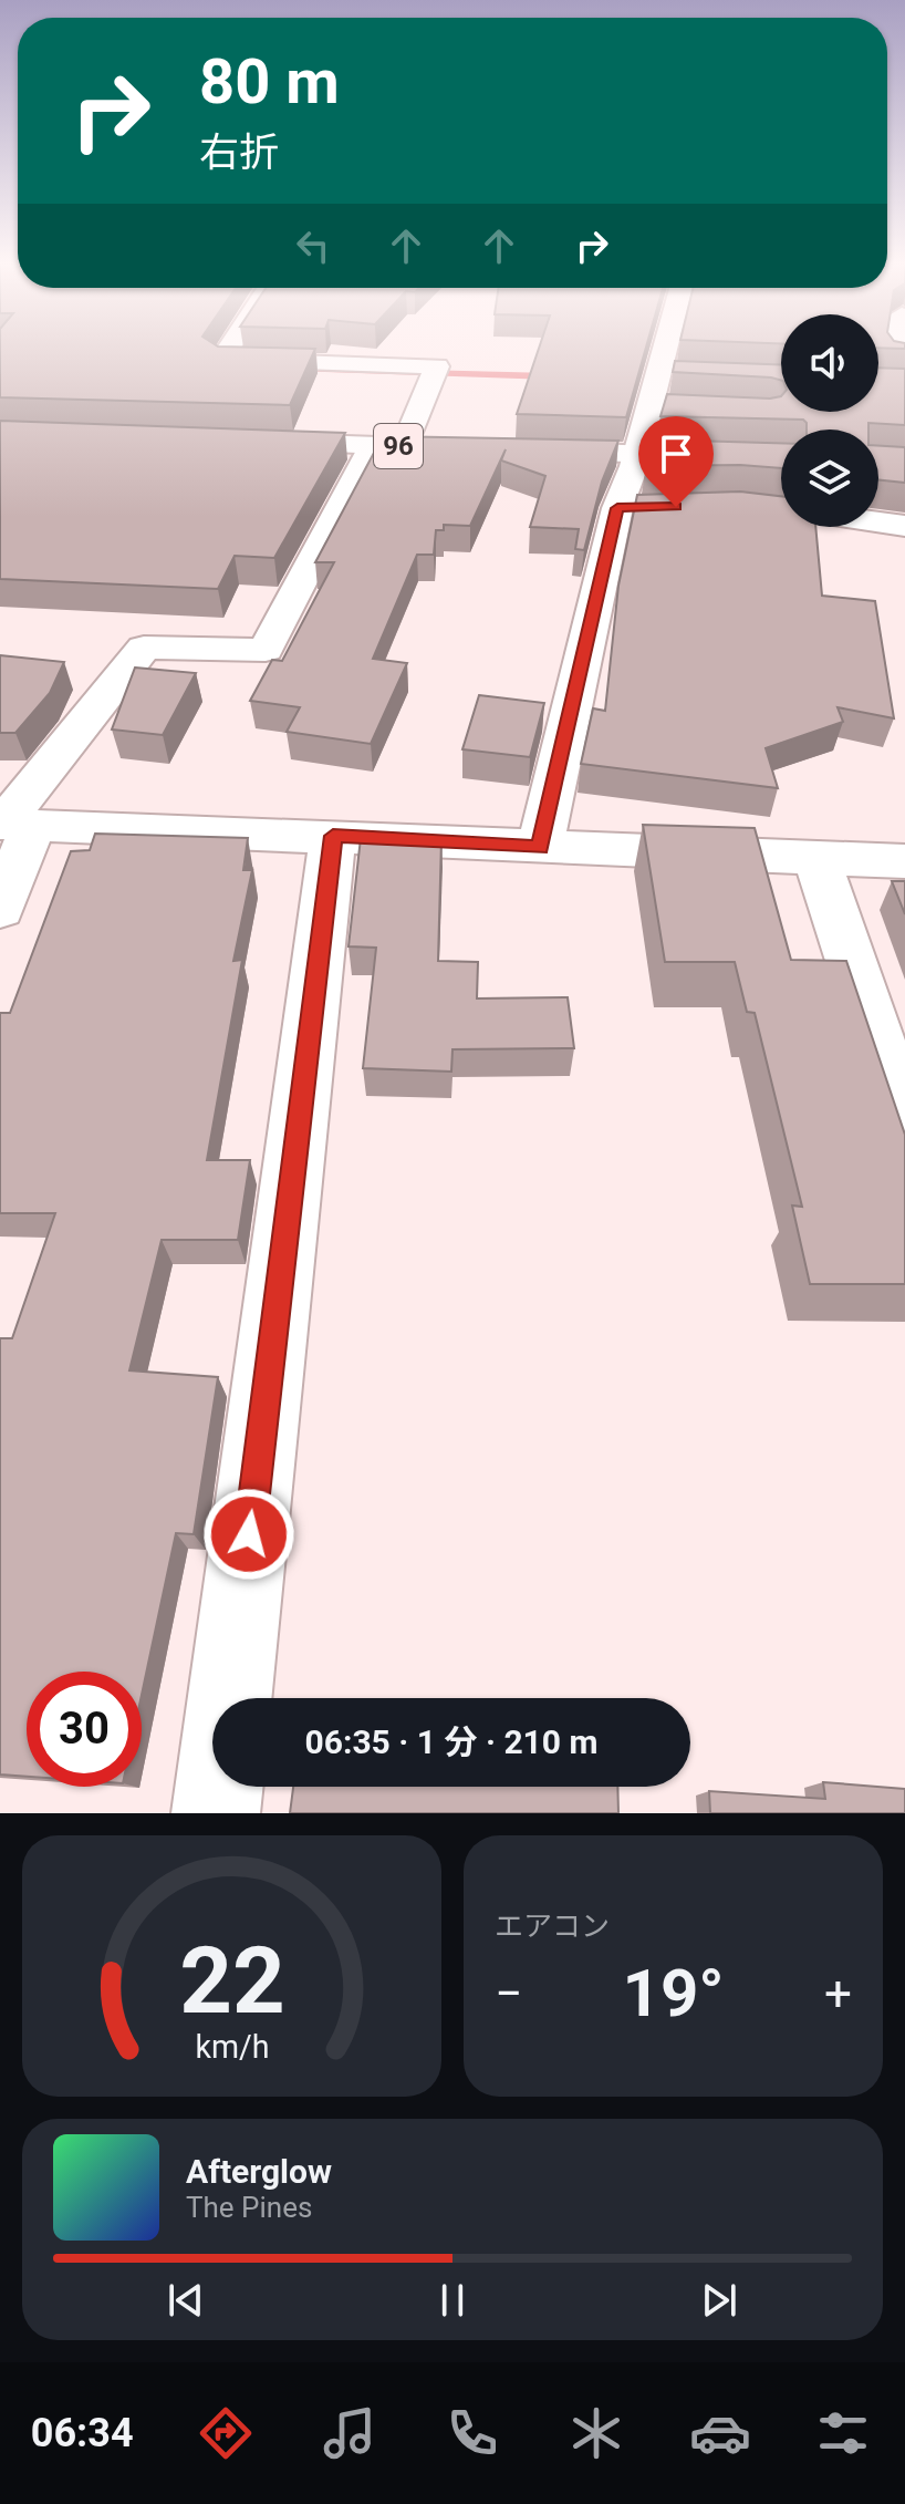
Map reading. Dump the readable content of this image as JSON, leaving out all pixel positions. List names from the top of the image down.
{
  "streets": {
    "street": ["96"]
  },
  "page": {
    "turn": ["80 m", "右折"],
    "limit": "30",
    "trip": "06:35 · 1 分 · 210 m",
    "tile": "エアコン",
    "heat": ["−", "19°", "+"],
    "song": ["Afterglow", "The Pines"],
    "tabs": "06:34",
    "gauge": ["22", "km/h"]
  }
}
